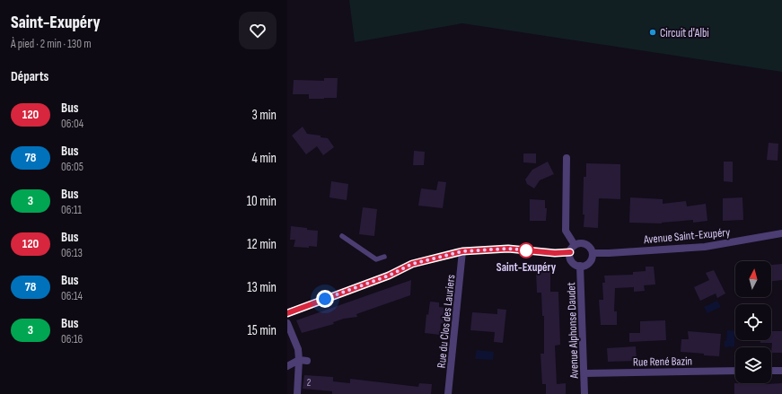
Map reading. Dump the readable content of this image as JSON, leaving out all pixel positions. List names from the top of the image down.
{
  "streets": {
    "street": [
      "Avenue Saint-Exupéry",
      "Rue du Clos des Lauriers",
      "Avenue Alphonse Daudet",
      "Rue René Bazin"
    ]
  },
  "crossings": [
    ["Avenue Saint-Exupéry", "Avenue Alphonse Daudet"],
    ["Avenue Alphonse Daudet", "Rue René Bazin"]
  ],
  "places": ["Circuit d'Albi", "Saint-Exupéry"],
  "lines": ["bus line 120"],
  "house_numbers": ["2"],
  "north": "top",
  "page": {
    "heading": [
      ["Saint-Exupéry", "À pied · 2 min · 130 m"],
      "Départs"
    ],
    "list": [
      {
        "mark": "120",
        "name": "Bus",
        "note": "06:04",
        "value": "3 min"
      },
      {
        "mark": "78",
        "name": "Bus",
        "note": "06:05",
        "value": "4 min"
      },
      {
        "mark": "3",
        "name": "Bus",
        "note": "06:11",
        "value": "10 min"
      },
      {
        "mark": "120",
        "name": "Bus",
        "note": "06:13",
        "value": "12 min"
      },
      {
        "mark": "78",
        "name": "Bus",
        "note": "06:14",
        "value": "13 min"
      },
      {
        "mark": "3",
        "name": "Bus",
        "note": "06:16",
        "value": "15 min"
      }
    ]
  }
}
